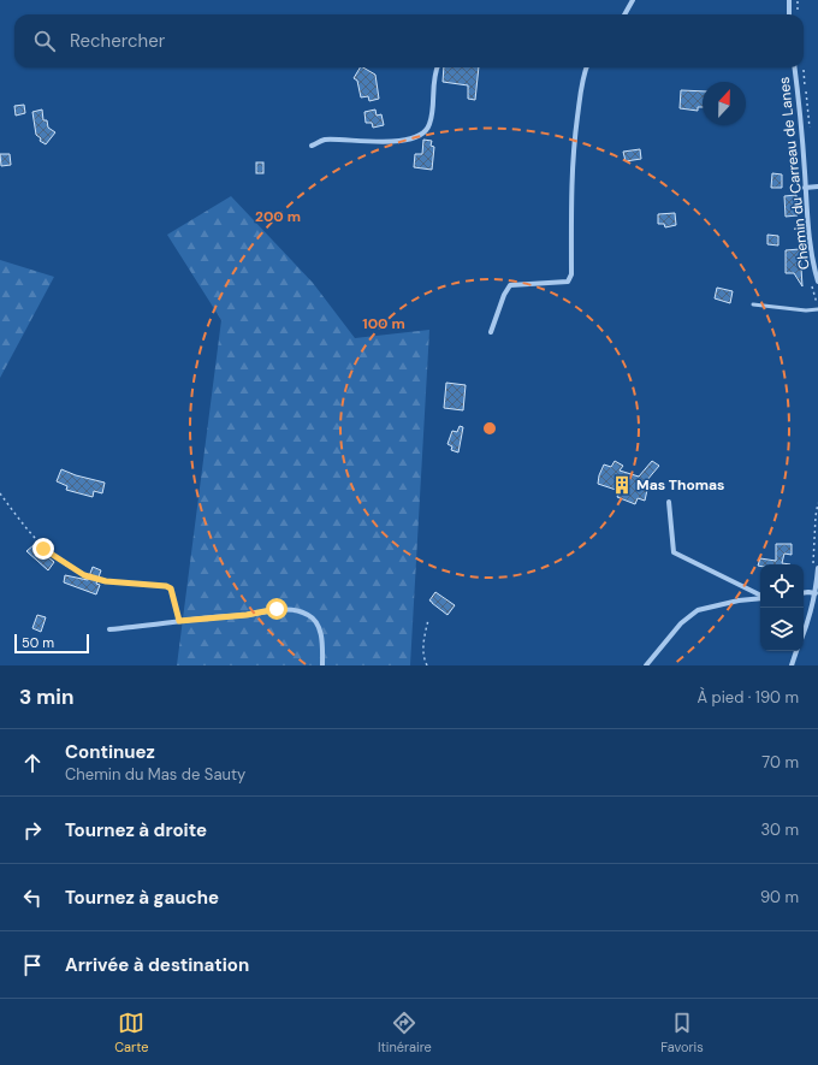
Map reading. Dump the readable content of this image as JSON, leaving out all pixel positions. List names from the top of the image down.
{
  "streets": {
    "street": ["Chemin du Carreau de Lanes"]
  },
  "places": {
    "building": ["Mas Thomas"]
  },
  "scale_bar": "50 m",
  "north": "top",
  "page": {
    "search": "Rechercher",
    "scale": "50 m",
    "heading": ["3 min", "À pied · 190 m"],
    "list": [
      ["Continuez", "Chemin du Mas de Sauty", "70 m"],
      ["Tournez à droite", "30 m"],
      ["Tournez à gauche", "90 m"],
      "Arrivée à destination"
    ],
    "nav": ["Carte", "Itinéraire", "Favoris"]
  },
  "rings": ["200 m", "100 m"]
}
